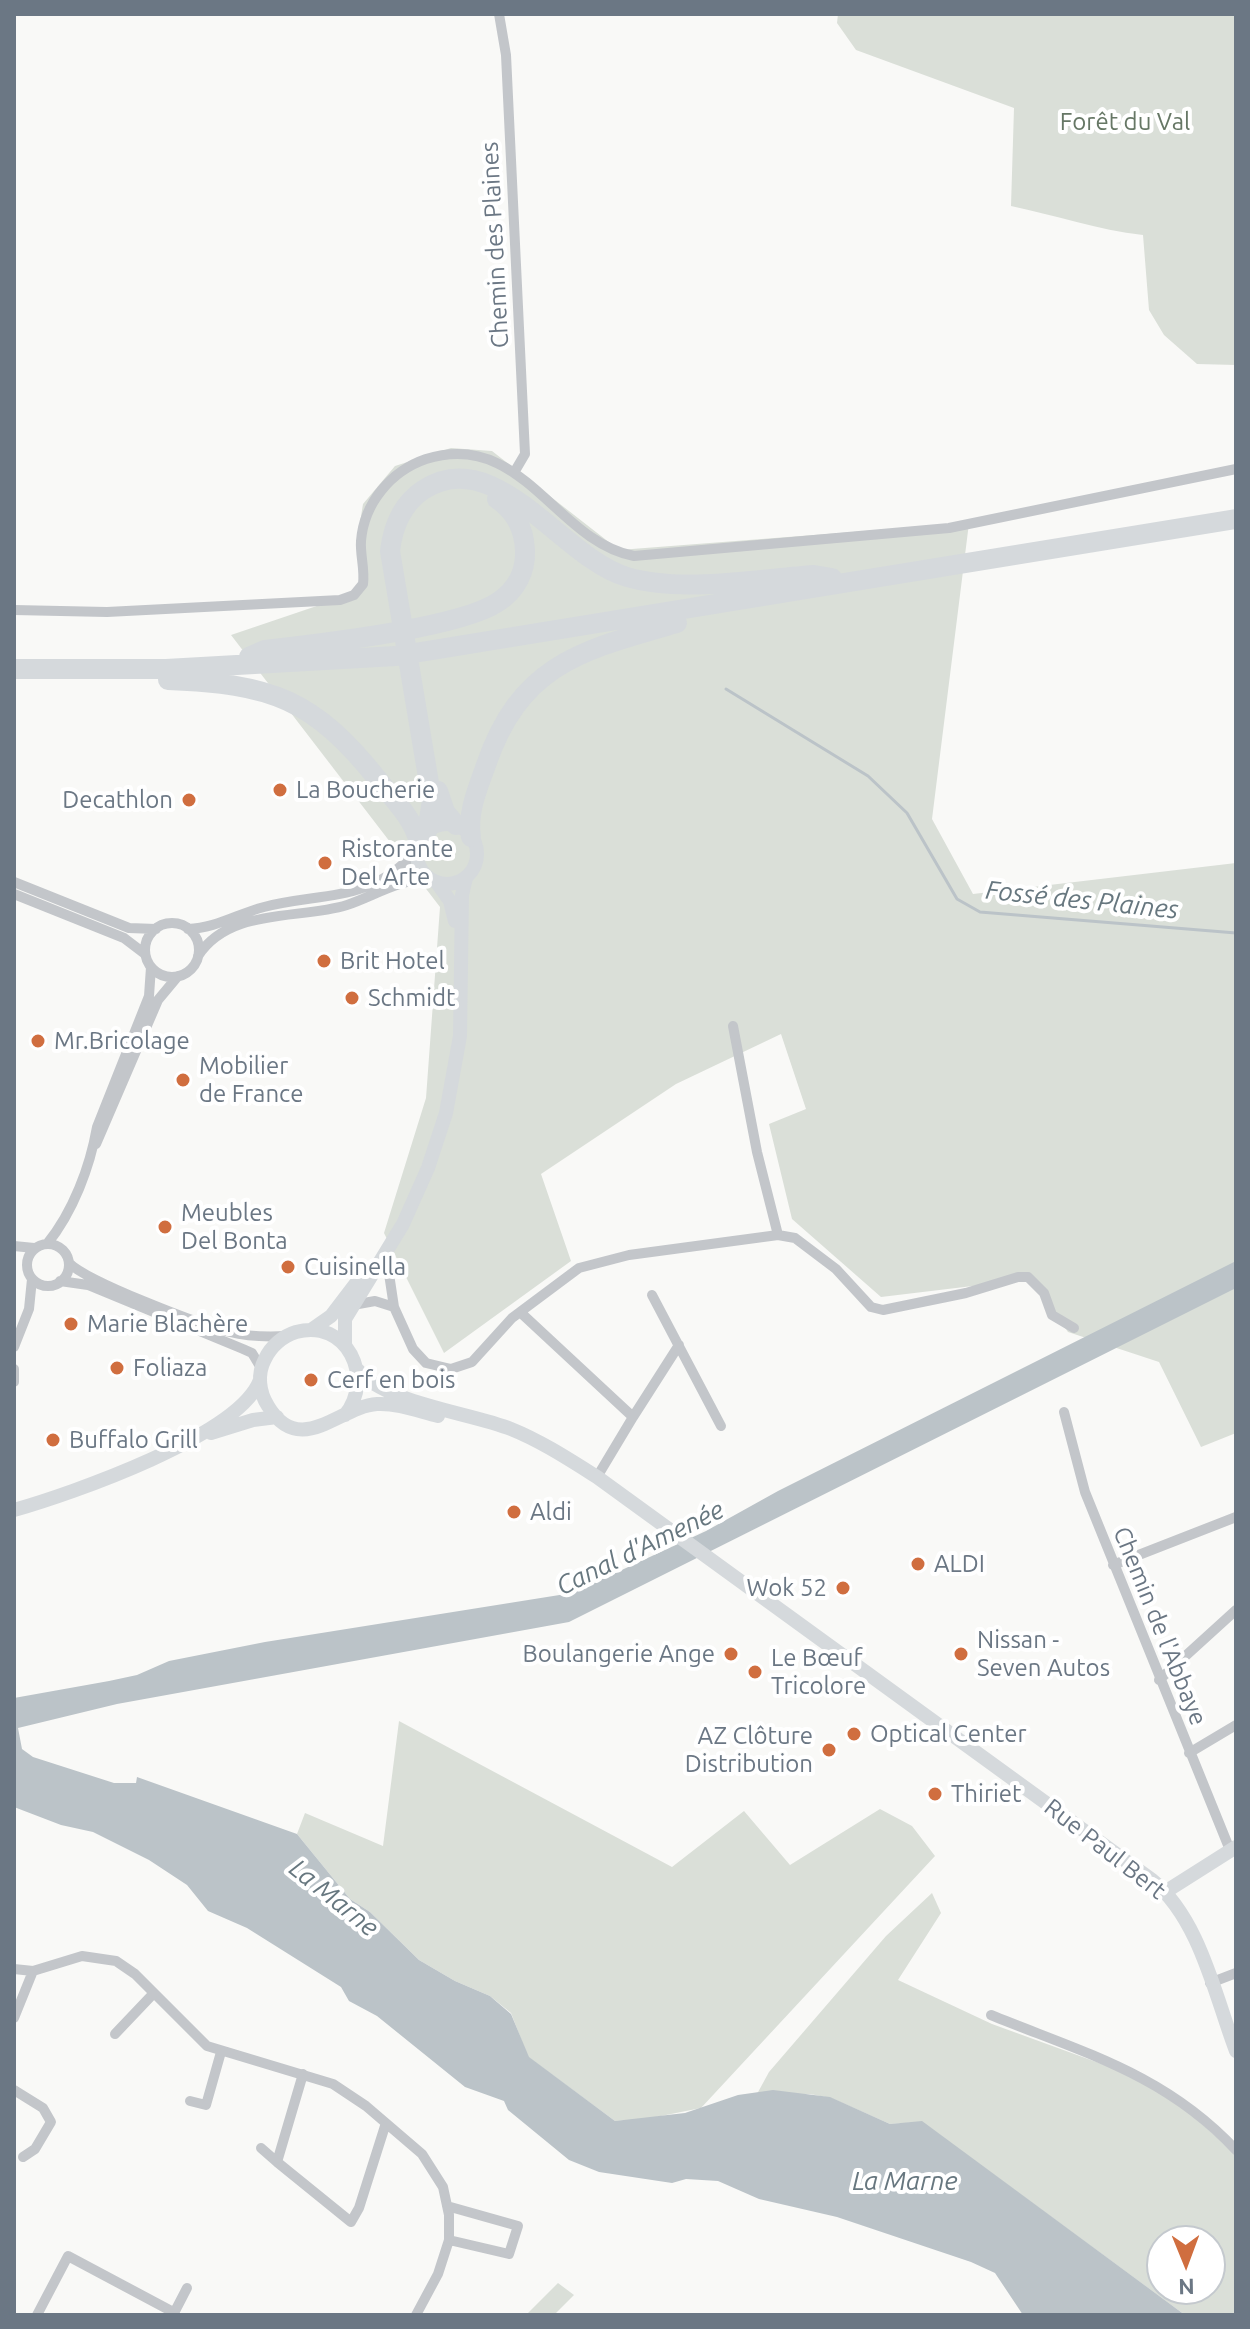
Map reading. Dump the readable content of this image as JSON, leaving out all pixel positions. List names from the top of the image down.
{
  "streets": {
    "main road": ["Rue Paul Bert"],
    "street": ["Chemin des Plaines", "Chemin de l'Abbaye"]
  },
  "water": ["Fossé des Plaines", "Canal d'Amenée", "La Marne"],
  "parks": ["Forêt du Val"],
  "places": [
    "La Boucherie",
    "Decathlon",
    "Ristorante Del Arte",
    "Brit Hotel",
    "Schmidt",
    "Mr.Bricolage",
    "Mobilier de France",
    "Meubles Del Bonta",
    "Cuisinella",
    "Marie Blachère",
    "Foliaza",
    "Cerf en bois",
    "Buffalo Grill",
    "Aldi",
    "ALDI",
    "Wok 52",
    "Boulangerie Ange",
    "Nissan - Seven Autos",
    "Le Bœuf Tricolore",
    "Optical Center",
    "AZ Clôture Distribution",
    "Thiriet"
  ],
  "north": "bottom"
}
